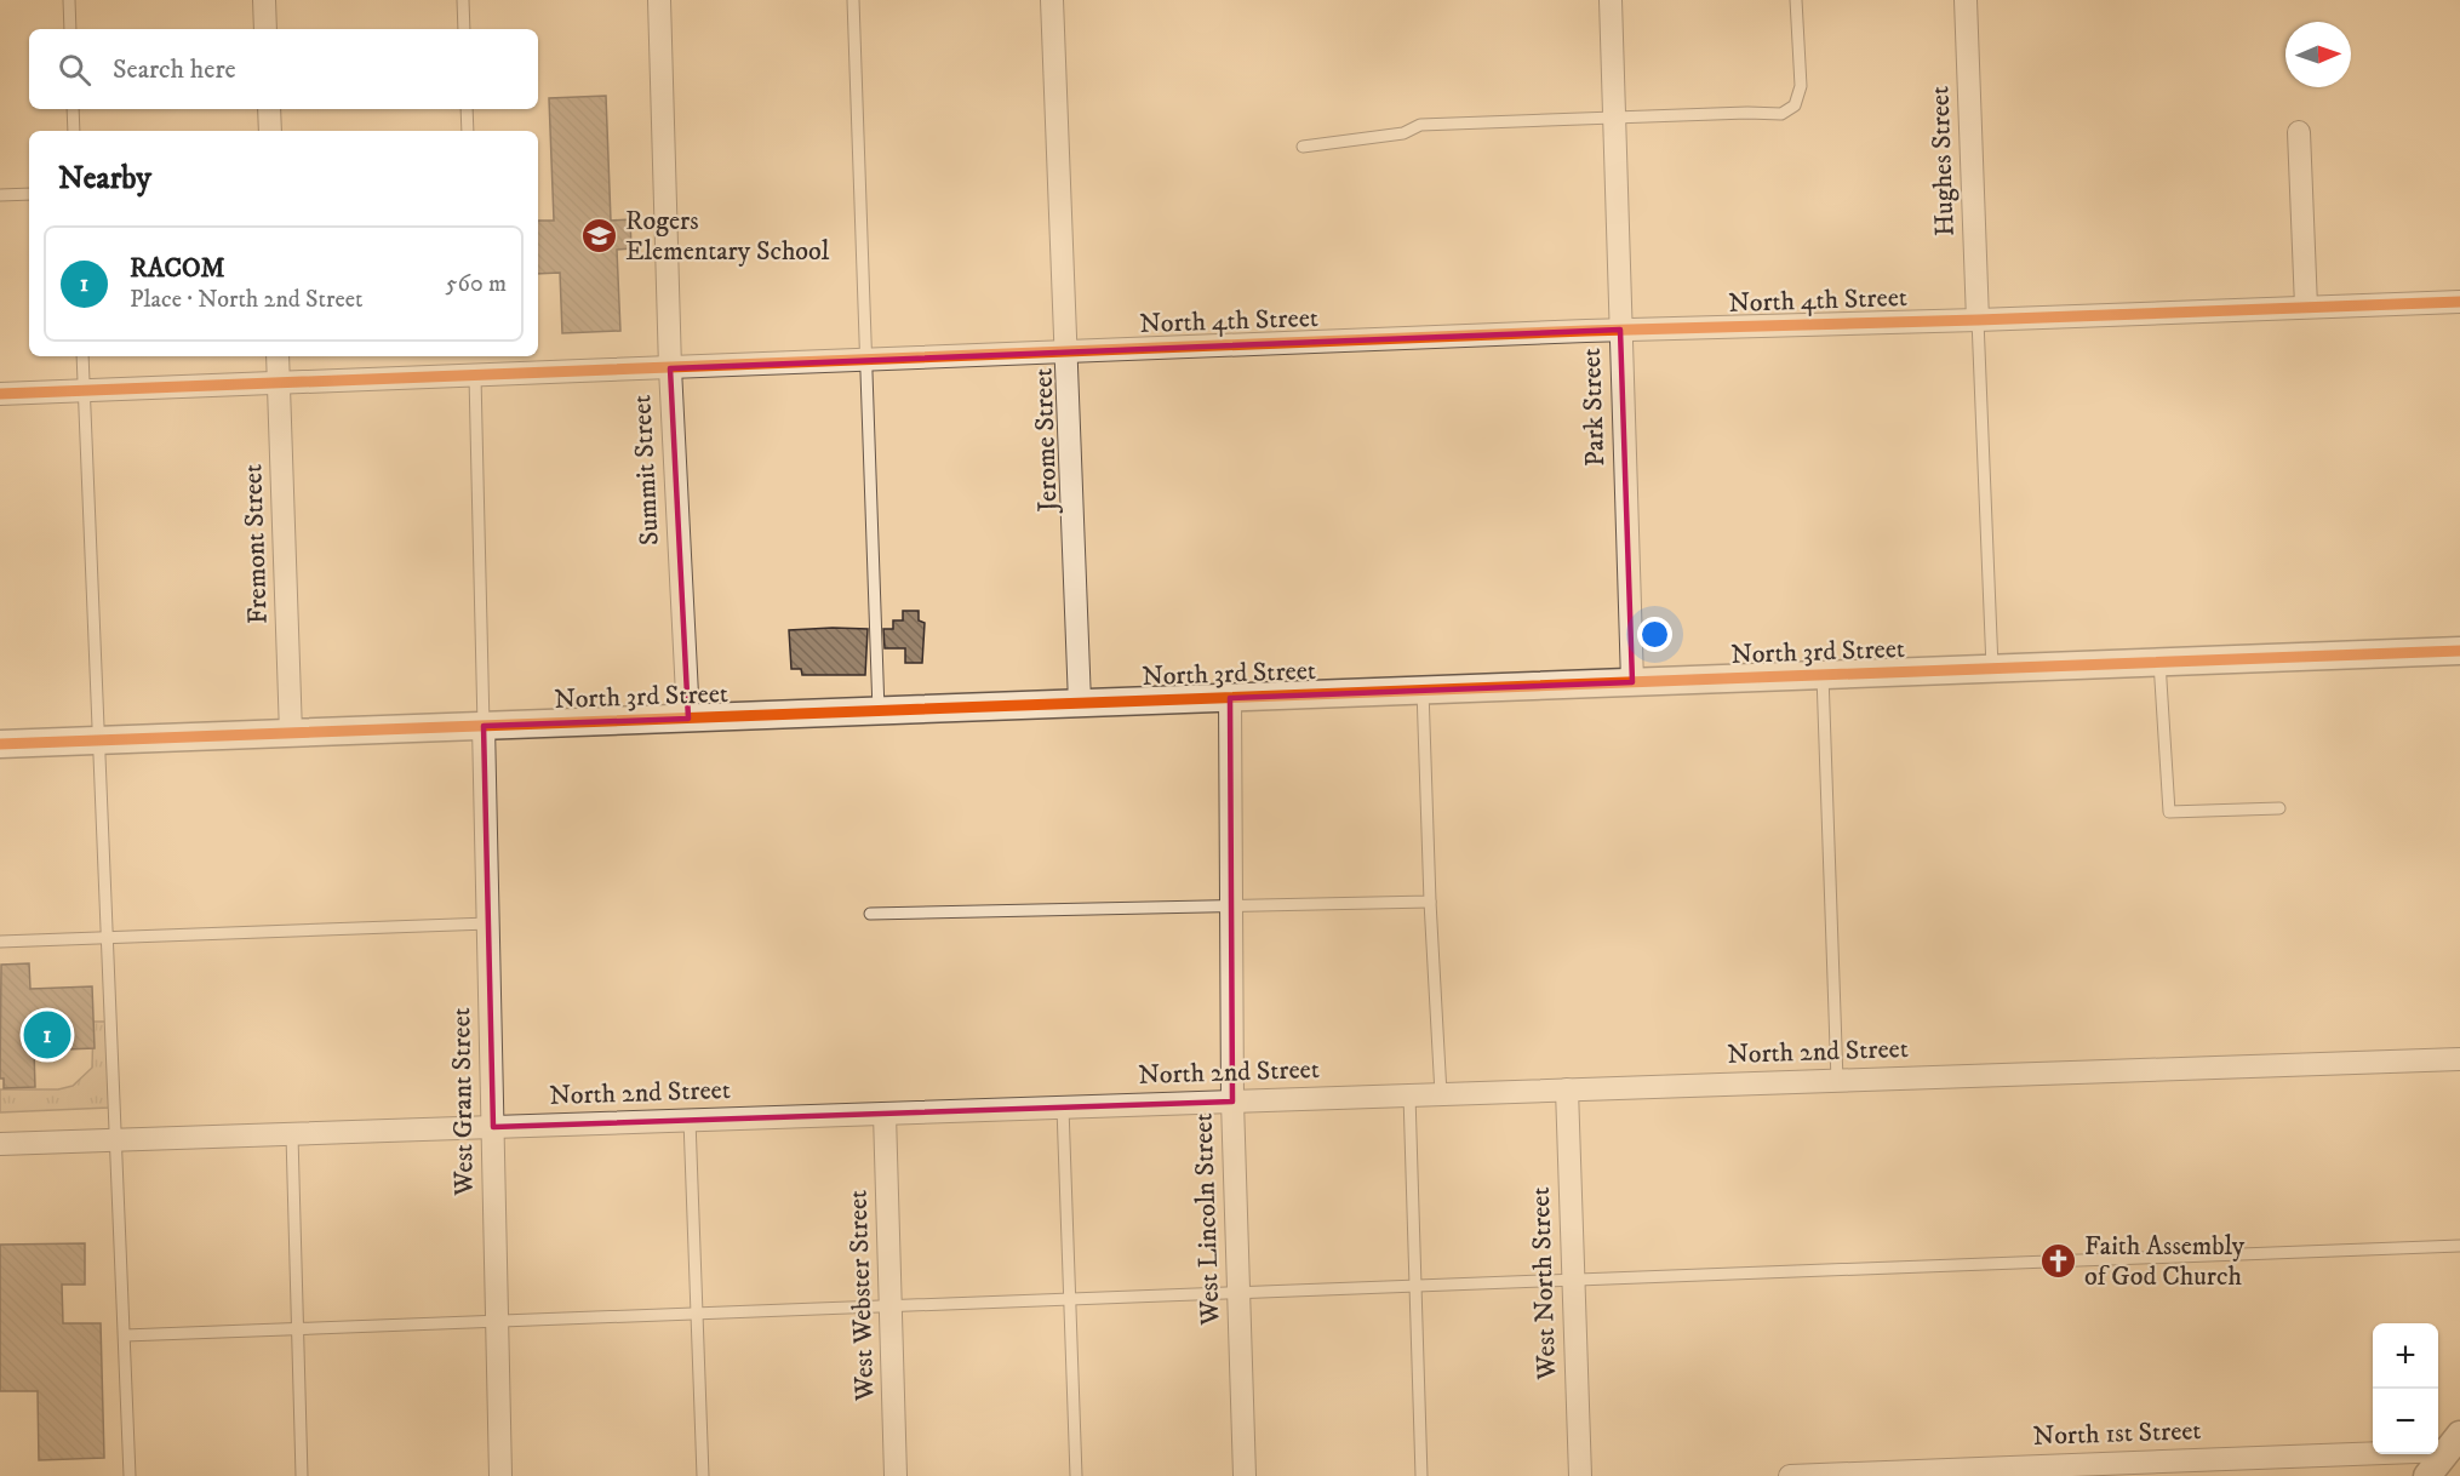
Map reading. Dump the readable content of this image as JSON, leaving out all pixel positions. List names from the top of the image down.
{
  "streets": {
    "street": [
      "Hughes Street",
      "North 4th Street",
      "Park Street",
      "Jerome Street",
      "Summit Street",
      "Fremont Street",
      "North 3rd Street",
      "North 2nd Street",
      "West Grant Street",
      "West Lincoln Street",
      "West North Street",
      "West Webster Street",
      "North 1st Street"
    ]
  },
  "crossings": [
    ["Hughes Street", "North 4th Street"],
    ["North 4th Street", "Park Street"],
    ["North 4th Street", "Jerome Street"],
    ["North 4th Street", "Summit Street"],
    ["North 4th Street", "Fremont Street"],
    ["Park Street", "North 3rd Street"],
    ["Jerome Street", "North 3rd Street"],
    ["Summit Street", "North 3rd Street"],
    ["Fremont Street", "North 3rd Street"],
    ["North 3rd Street", "West Grant Street"],
    ["North 3rd Street", "West Lincoln Street"],
    ["North 2nd Street", "West Grant Street"],
    ["North 2nd Street", "West Lincoln Street"],
    ["North 2nd Street", "West North Street"],
    ["North 2nd Street", "West Webster Street"]
  ],
  "places": {
    "school or university": ["Rogers Elementary School"],
    "church": ["Faith Assembly of God Church"]
  },
  "north": "right",
  "page": {
    "search": "Search here",
    "heading": "Nearby",
    "list": [
      {
        "mark": "1",
        "name": "RACOM",
        "note": "Place · North 2nd Street",
        "value": "560 m"
      }
    ],
    "pins": "1",
    "map_buttons": ["+", "−"]
  }
}
